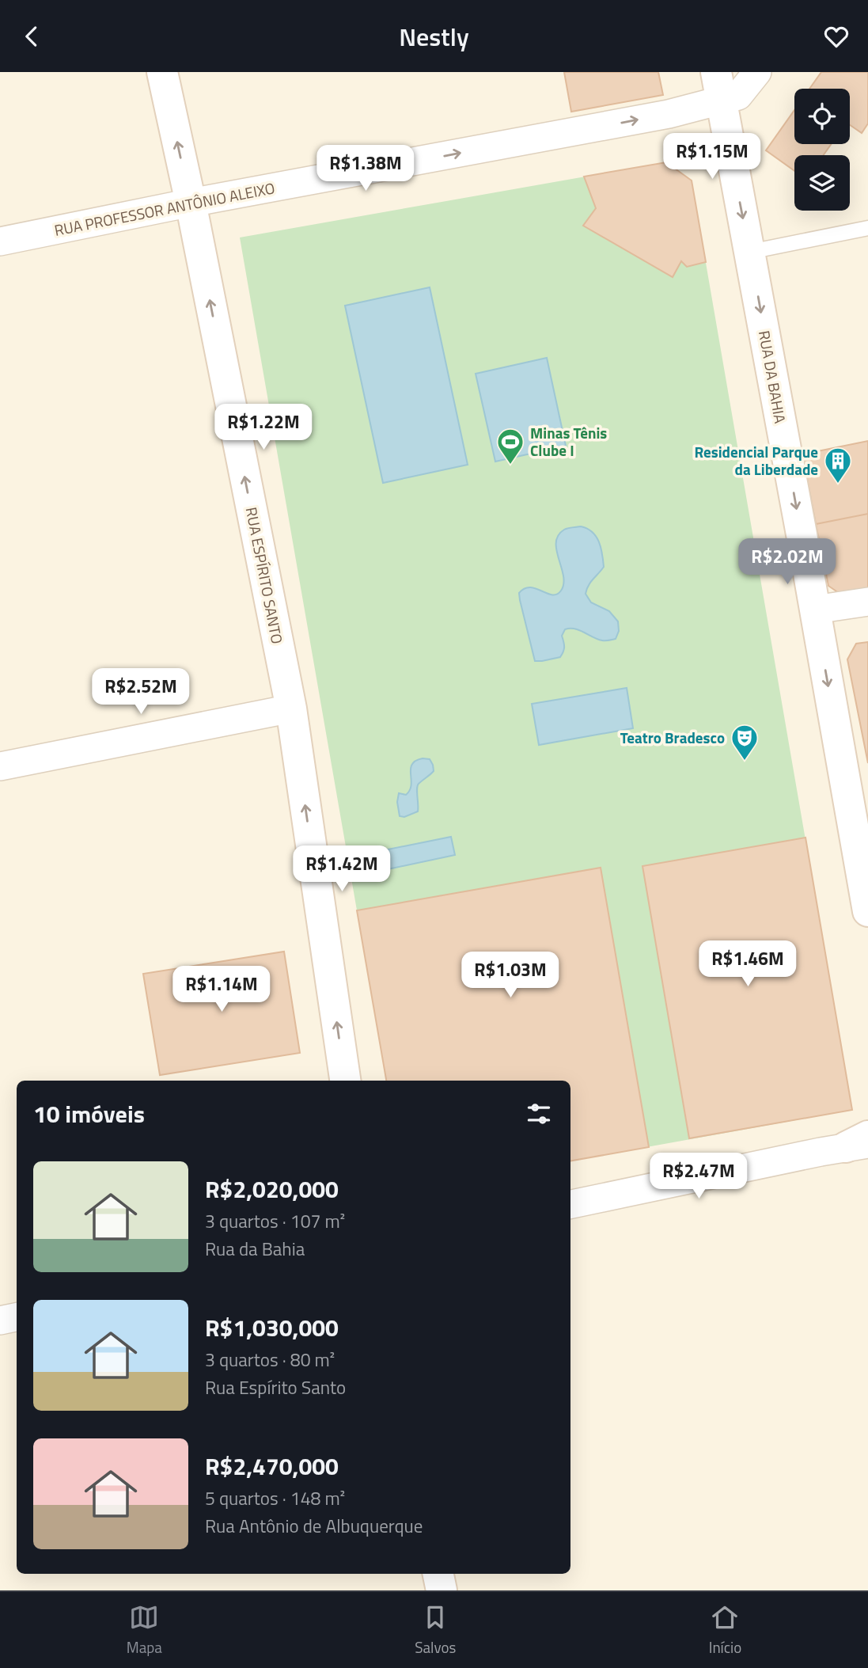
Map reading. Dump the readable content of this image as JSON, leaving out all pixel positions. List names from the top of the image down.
{
  "streets": {
    "street": ["RUA PROFESSOR ANTÔNIO ALEIXO", "RUA DA BAHIA", "RUA ESPÍRITO SANTO"]
  },
  "crossings": [
    ["RUA PROFESSOR ANTÔNIO ALEIXO", "RUA DA BAHIA"],
    ["RUA PROFESSOR ANTÔNIO ALEIXO", "RUA ESPÍRITO SANTO"]
  ],
  "one_way": ["RUA PROFESSOR ANTÔNIO ALEIXO", "RUA DA BAHIA", "RUA ESPÍRITO SANTO"],
  "places": {
    "sports": ["Minas Tênis Clube I"],
    "building": ["Residencial Parque da Liberdade"],
    "theatre": ["Teatro Bradesco"]
  },
  "page": {
    "header": "Nestly",
    "price": [
      "R$1.15M",
      "R$1.38M",
      "R$1.22M",
      "R$2.02M",
      "R$2.52M",
      "R$1.42M",
      "R$1.46M",
      "R$1.03M",
      "R$1.14M",
      "R$2.47M"
    ],
    "heading": "10 imóveis",
    "list": [
      {
        "name": "R$2,020,000",
        "note": "3 quartos · 107 m² · Rua da Bahia"
      },
      {
        "name": "R$1,030,000",
        "note": "3 quartos · 80 m² · Rua Espírito Santo"
      },
      {
        "name": "R$2,470,000",
        "note": "5 quartos · 148 m² · Rua Antônio de Albuquerque"
      }
    ],
    "tabs": ["Mapa", "Salvos", "Início"]
  }
}
